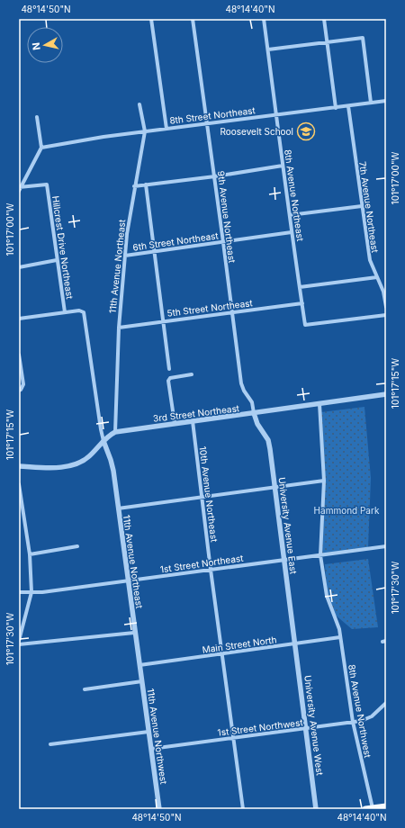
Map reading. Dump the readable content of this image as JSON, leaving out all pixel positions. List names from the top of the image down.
{
  "streets": {
    "street": [
      "8th Street Northeast",
      "8th Avenue Northeast",
      "7th Avenue Northeast",
      "9th Avenue Northeast",
      "6th Street Northeast",
      "Hillcrest Drive Northeast",
      "11th Avenue Northeast",
      "5th Street Northeast",
      "3rd Street Northeast",
      "10th Avenue Northeast",
      "University Avenue East",
      "1st Street Northeast",
      "Main Street North",
      "8th Avenue Northwest",
      "University Avenue West",
      "1st Street Northwest",
      "11th Avenue Northwest"
    ]
  },
  "crossings": [
    ["8th Street Northeast", "8th Avenue Northeast"],
    ["8th Street Northeast", "7th Avenue Northeast"],
    ["8th Street Northeast", "9th Avenue Northeast"],
    ["8th Street Northeast", "11th Avenue Northeast"],
    ["8th Avenue Northeast", "6th Street Northeast"],
    ["8th Avenue Northeast", "5th Street Northeast"],
    ["9th Avenue Northeast", "6th Street Northeast"],
    ["9th Avenue Northeast", "5th Street Northeast"],
    ["9th Avenue Northeast", "3rd Street Northeast"],
    ["9th Avenue Northeast", "University Avenue East"],
    ["6th Street Northeast", "11th Avenue Northeast"],
    ["11th Avenue Northeast", "5th Street Northeast"],
    ["11th Avenue Northeast", "3rd Street Northeast"],
    ["11th Avenue Northeast", "1st Street Northeast"],
    ["11th Avenue Northeast", "Main Street North"],
    ["11th Avenue Northeast", "11th Avenue Northwest"],
    ["3rd Street Northeast", "10th Avenue Northeast"],
    ["3rd Street Northeast", "University Avenue East"],
    ["10th Avenue Northeast", "1st Street Northeast"],
    ["10th Avenue Northeast", "Main Street North"],
    ["10th Avenue Northeast", "1st Street Northwest"],
    ["University Avenue East", "1st Street Northeast"],
    ["University Avenue East", "Main Street North"],
    ["University Avenue East", "University Avenue West"],
    ["Main Street North", "8th Avenue Northwest"],
    ["Main Street North", "University Avenue West"],
    ["Main Street North", "11th Avenue Northwest"],
    ["8th Avenue Northwest", "1st Street Northwest"],
    ["University Avenue West", "1st Street Northwest"],
    ["1st Street Northwest", "11th Avenue Northwest"]
  ],
  "parks": ["Hammond Park"],
  "places": {
    "school or university": ["Roosevelt School"]
  },
  "north": "left",
  "coordinates": [
    "48°14'50\"N",
    "48°14'40\"N",
    "101°17'00\"W",
    "101°17'15\"W",
    "101°17'30\"W"
  ]
}
